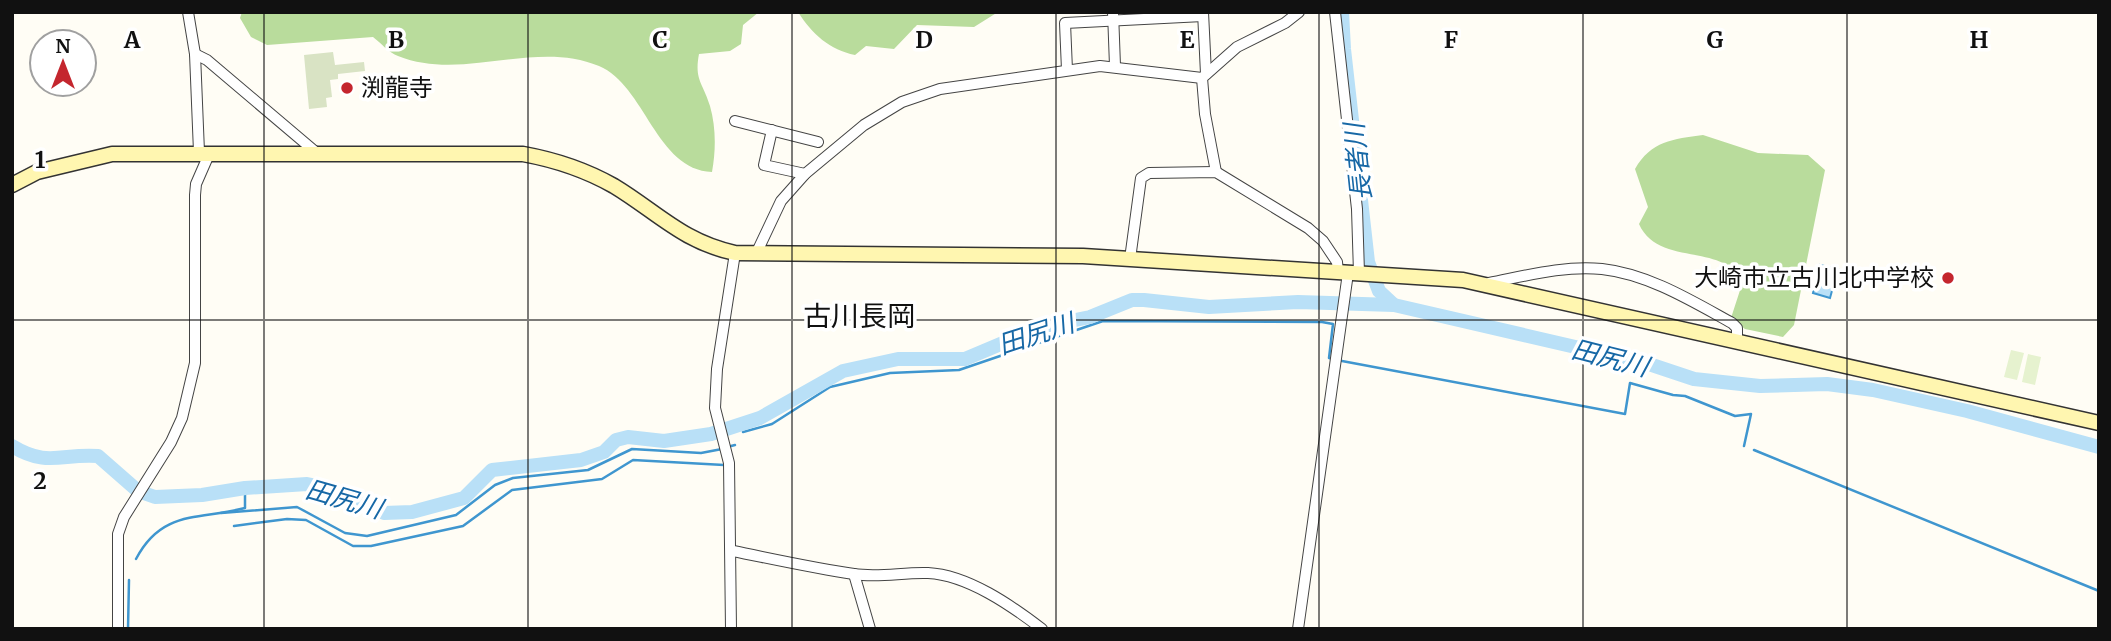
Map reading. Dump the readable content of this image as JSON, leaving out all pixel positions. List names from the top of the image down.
{
  "districts": ["古川長岡"],
  "water": ["長者川", "田尻川"],
  "places": ["渕龍寺", "大崎市立古川北中学校"],
  "north": "top",
  "grid": {
    "columns": [
      "A",
      "B",
      "C",
      "D",
      "E",
      "F",
      "G",
      "H"
    ],
    "rows": ["1", "2"]
  }
}
